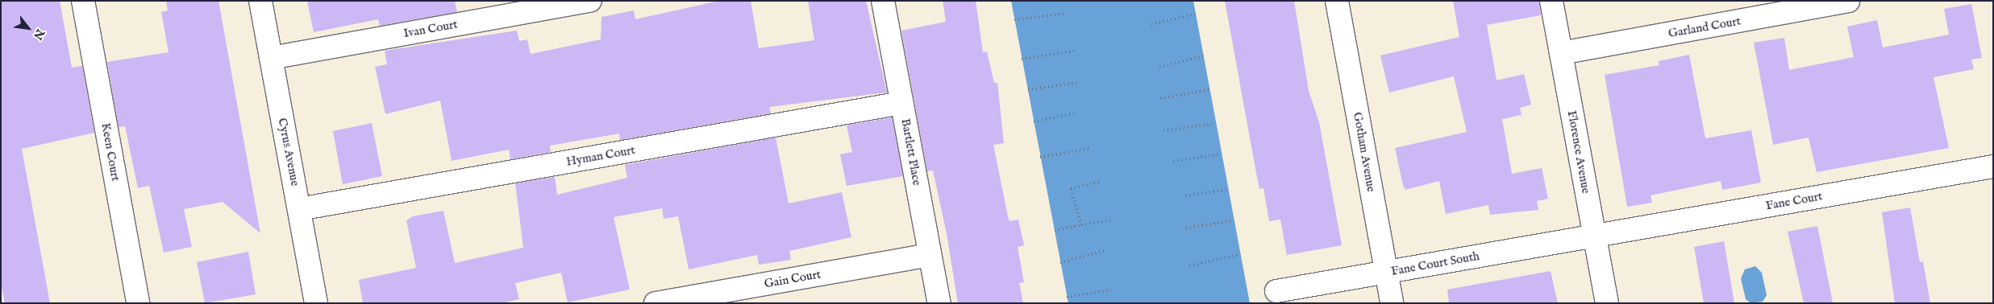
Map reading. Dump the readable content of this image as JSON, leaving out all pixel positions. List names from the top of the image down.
{
  "streets": {
    "street": [
      "Garland Court",
      "Ivan Court",
      "Keen Court",
      "Cyrus Avenue",
      "Bartlett Place",
      "Gotham Avenue",
      "Florence Avenue",
      "Hyman Court",
      "Fane Court",
      "Fane Court South",
      "Gain Court"
    ]
  },
  "crossings": [
    ["Garland Court", "Florence Avenue"],
    ["Ivan Court", "Cyrus Avenue"],
    ["Cyrus Avenue", "Hyman Court"],
    ["Bartlett Place", "Hyman Court"],
    ["Bartlett Place", "Gain Court"],
    ["Gotham Avenue", "Fane Court South"],
    ["Florence Avenue", "Fane Court"],
    ["Florence Avenue", "Fane Court South"],
    ["Fane Court", "Fane Court South"]
  ],
  "north": "bottom right"
}
